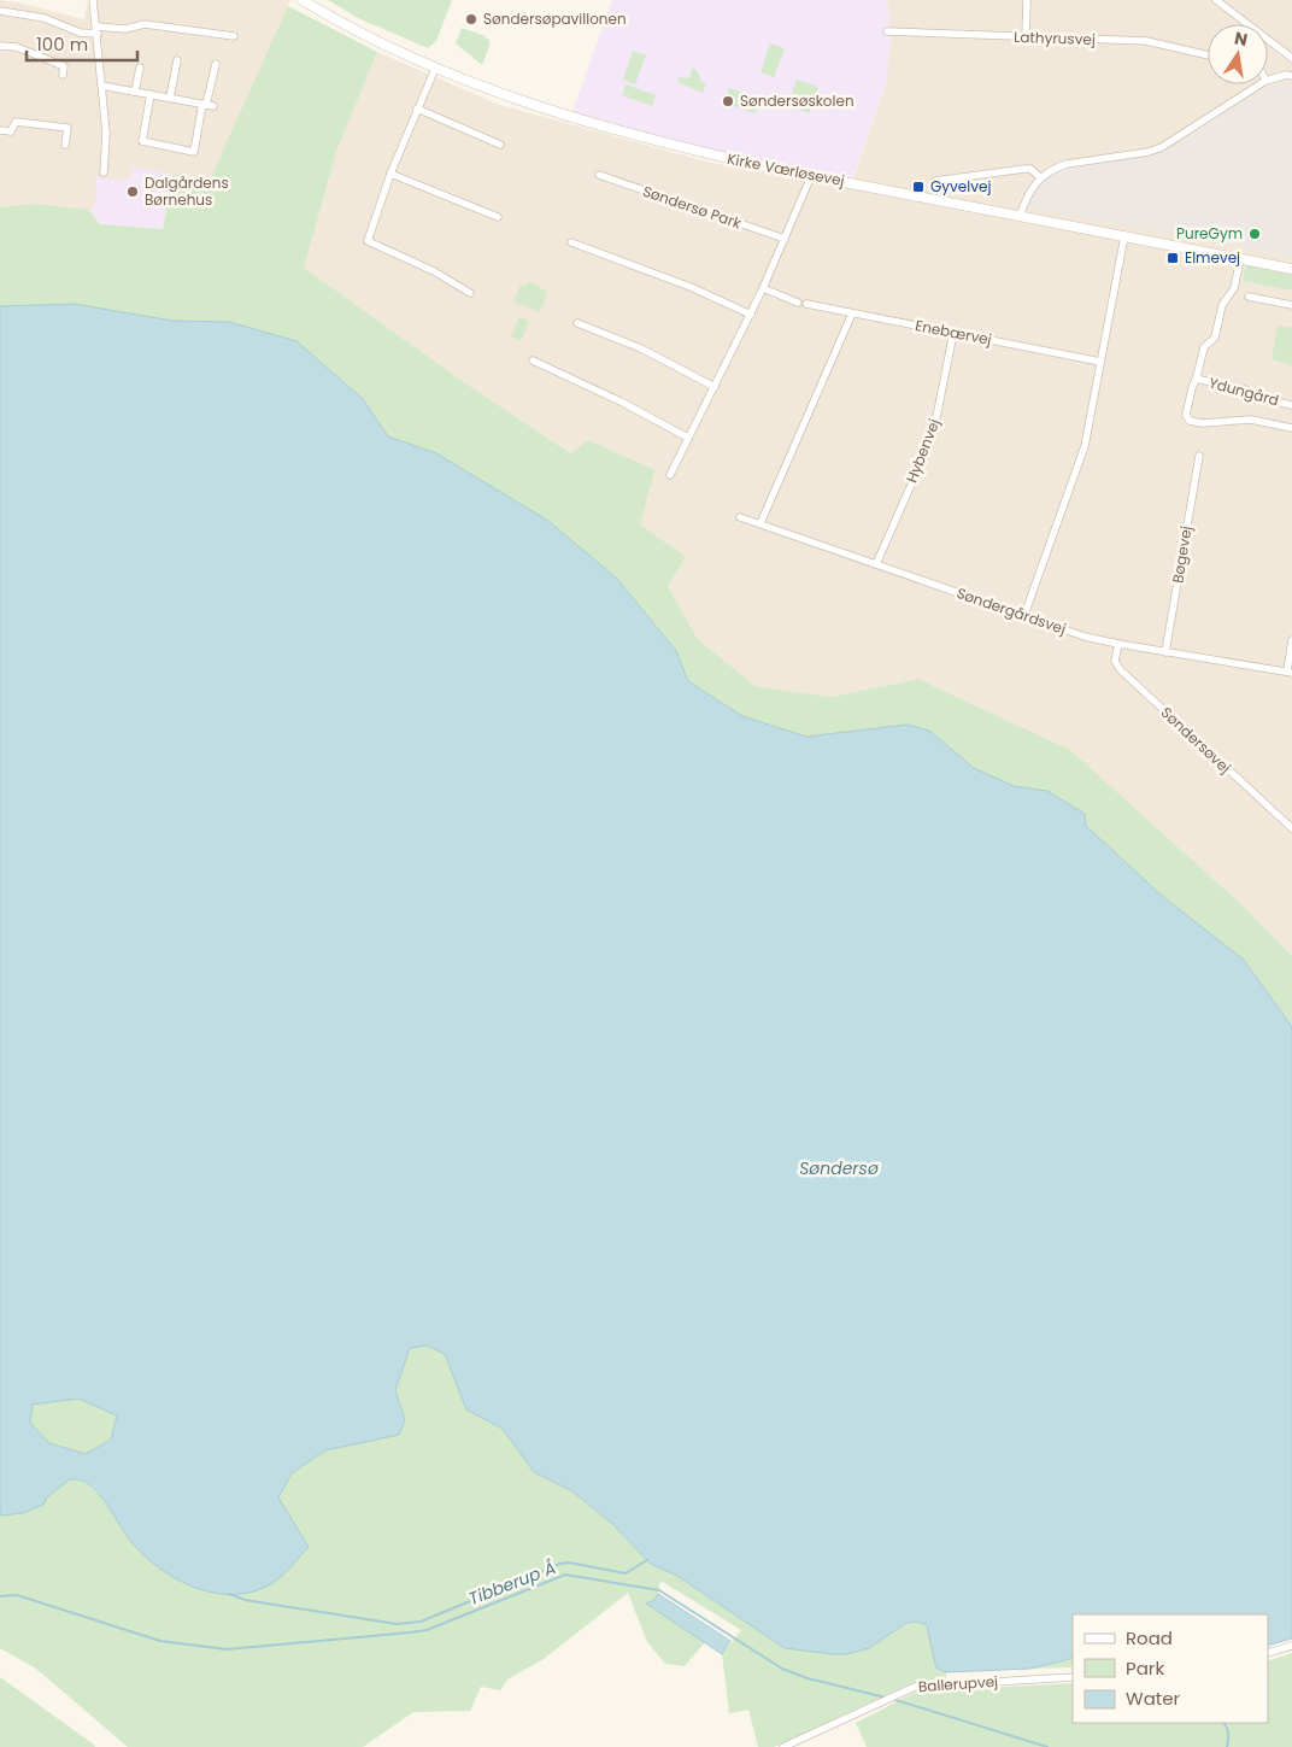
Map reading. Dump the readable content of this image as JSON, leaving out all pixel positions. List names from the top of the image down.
{
  "streets": {
    "street": [
      "Lathyrusvej",
      "Kirke Værløsevej",
      "Søndersø Park",
      "Enebærvej",
      "Ydungård",
      "Hybenvej",
      "Bøgevej",
      "Søndergårdsvej",
      "Søndersøvej",
      "Ballerupvej"
    ]
  },
  "crossings": [
    ["Kirke Værløsevej", "Ydungård"],
    ["Enebærvej", "Hybenvej"],
    ["Hybenvej", "Søndergårdsvej"],
    ["Bøgevej", "Søndergårdsvej"],
    ["Søndergårdsvej", "Søndersøvej"]
  ],
  "water": ["Søndersø", "Tibberup Å"],
  "places": {
    "other": [
      "Søndersøpavillonen",
      "Søndersøskolen",
      "Dalgårdens Børnehus",
      "PureGym"
    ],
    "transit": ["Gyvelvej", "Elmevej"]
  },
  "legend": ["Road", "Park", "Water"],
  "scale_bar": "100 m",
  "north": "top"
}
